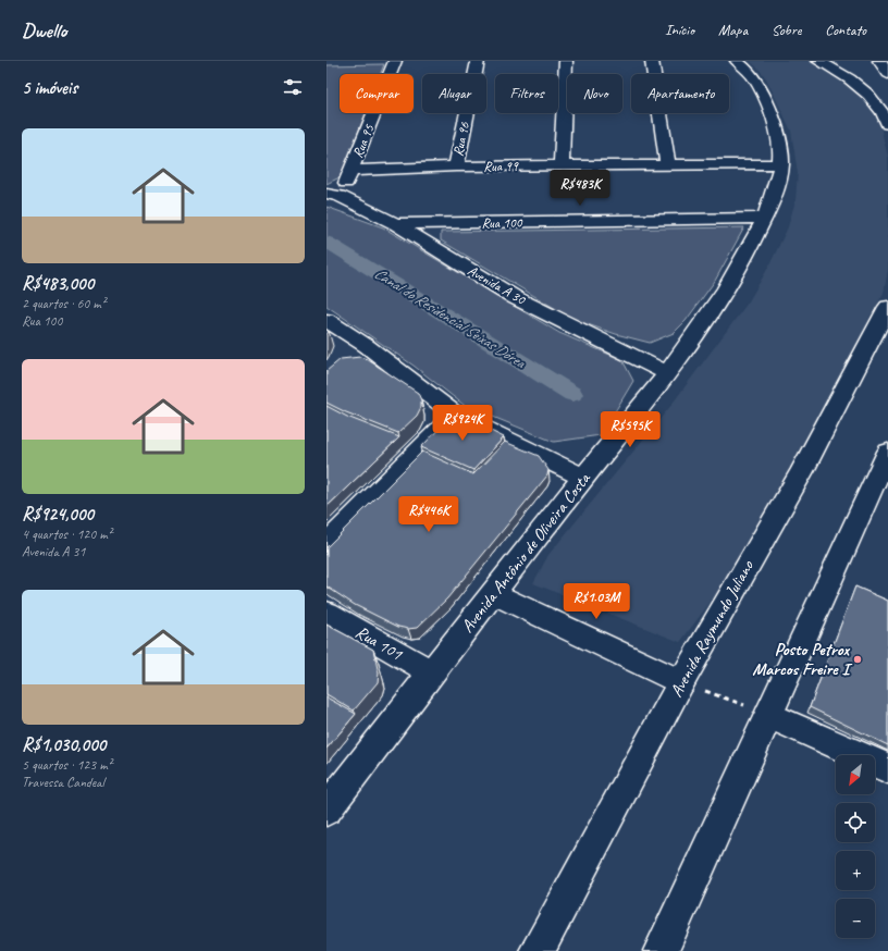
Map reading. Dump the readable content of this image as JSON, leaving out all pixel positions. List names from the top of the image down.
{
  "streets": {
    "street": [
      "Rua 96",
      "Rua 95",
      "Rua 99",
      "Rua 100",
      "Avenida A 30",
      "Avenida Antônio de Oliveira Costa",
      "Avenida Raymundo Juliano",
      "Rua 101"
    ]
  },
  "crossings": [
    ["Rua 96", "Rua 99"],
    ["Rua 95", "Rua 99"],
    ["Rua 95", "Avenida A 30"],
    ["Rua 99", "Avenida Antônio de Oliveira Costa"],
    ["Rua 100", "Avenida A 30"],
    ["Rua 100", "Avenida Antônio de Oliveira Costa"],
    ["Avenida A 30", "Avenida Antônio de Oliveira Costa"],
    ["Avenida Antônio de Oliveira Costa", "Rua 101"]
  ],
  "water": ["Canal do Residencial Seixas Dórea"],
  "places": ["Posto Petrox Marcos Freire I"],
  "north": "bottom left",
  "page": {
    "header": "Dwello",
    "nav": [
      "Início",
      "Mapa",
      "Sobre",
      "Contato"
    ],
    "heading": "5 imóveis",
    "chip": [
      "Comprar",
      "Alugar",
      "Filtros",
      "Novo",
      "Apartamento"
    ],
    "list": [
      {
        "name": "R$483,000",
        "note": "2 quartos · 60 m² · Rua 100"
      },
      {
        "name": "R$924,000",
        "note": "4 quartos · 120 m² · Avenida A 31"
      },
      {
        "name": "R$1,030,000",
        "note": "5 quartos · 123 m² · Travessa Candeal"
      }
    ],
    "price": [
      "R$483K",
      "R$924K",
      "R$595K",
      "R$446K",
      "R$1.03M"
    ],
    "map_buttons": ["+", "−"]
  }
}
